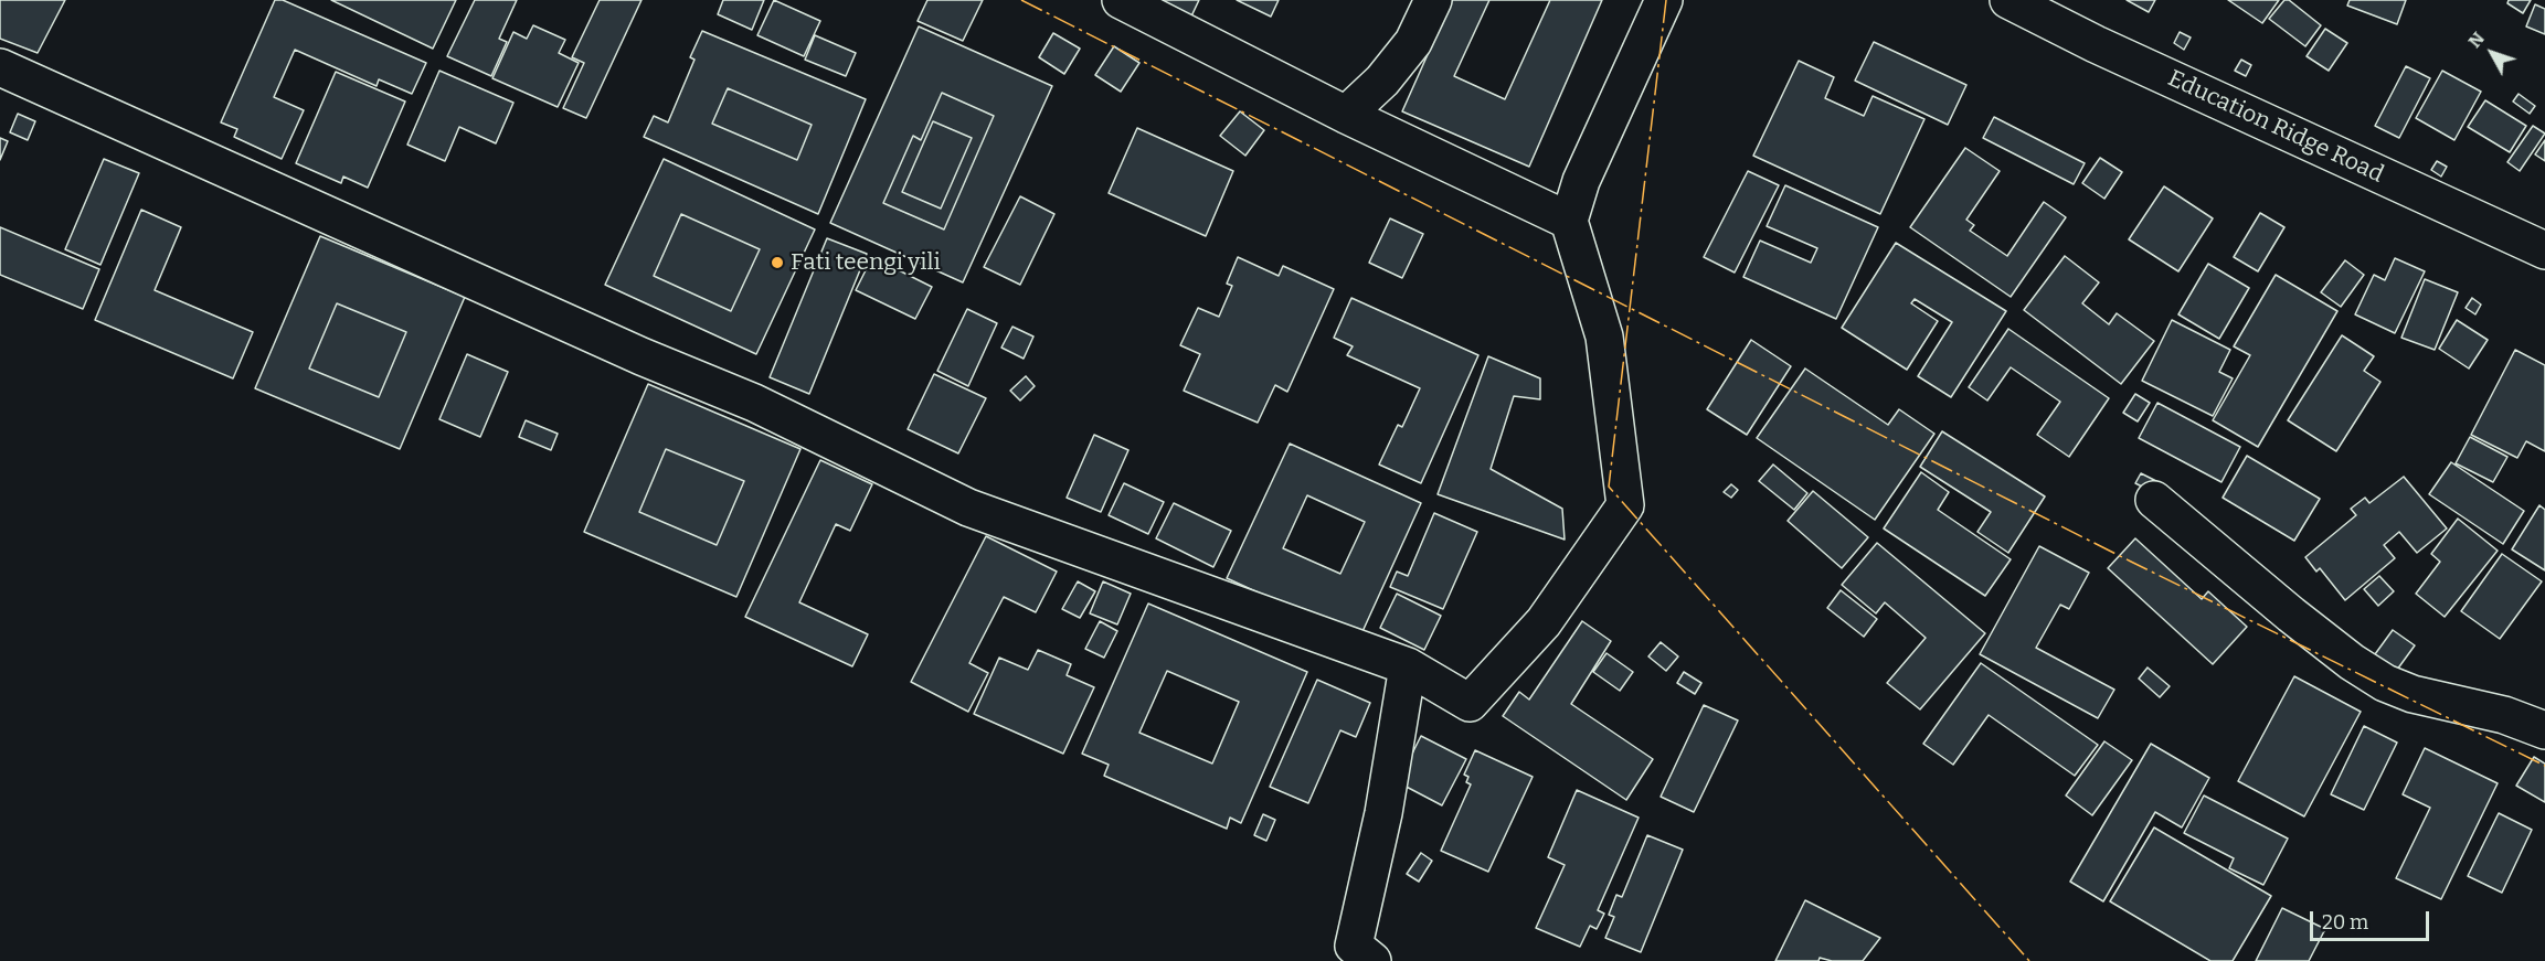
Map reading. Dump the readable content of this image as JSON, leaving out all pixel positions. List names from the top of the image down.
{
  "streets": {
    "street": ["Education Ridge Road"]
  },
  "places": ["Fati teengi yili"],
  "scale_bar": "20 m",
  "north": "top left"
}
